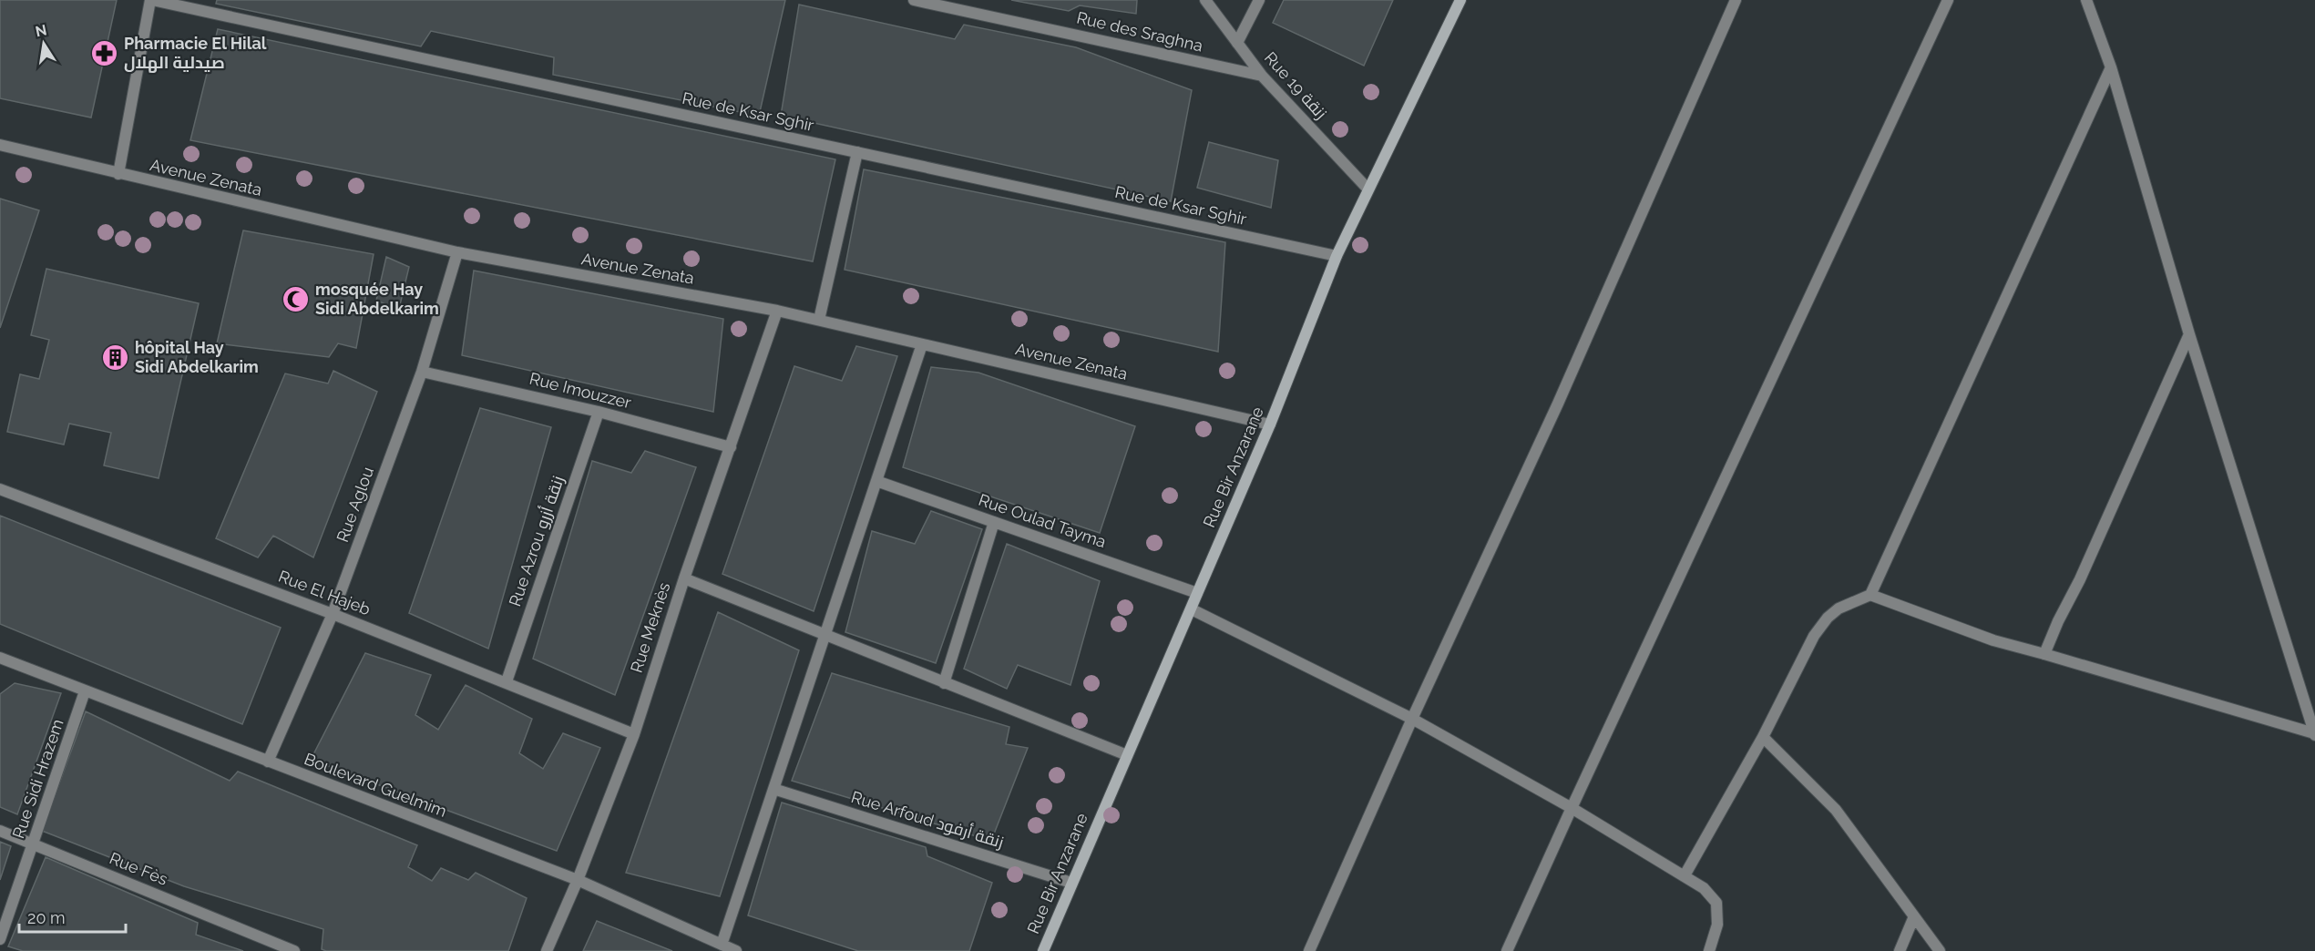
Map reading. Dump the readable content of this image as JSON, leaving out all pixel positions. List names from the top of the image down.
{
  "streets": {
    "street": [
      "Rue des Sraghna",
      "Rue 19 زنقة",
      "Rue de Ksar Sghir",
      "Avenue Zenata",
      "Rue Imouzzer",
      "Rue Bir Anzarane",
      "Rue Aglou",
      "Rue Oulad Tayma",
      "Rue Azrou زنقة أزرو",
      "Rue El Hajeb",
      "Rue Meknès",
      "Rue Sidi Hrazem",
      "Boulevard Guelmim",
      "Rue Arfoud زنقة أرفود",
      "Rue Fès"
    ]
  },
  "crossings": [
    ["Rue des Sraghna", "Rue 19 زنقة"],
    ["Rue 19 زنقة", "Rue Bir Anzarane"],
    ["Rue de Ksar Sghir", "Rue Bir Anzarane"],
    ["Avenue Zenata", "Rue Bir Anzarane"],
    ["Avenue Zenata", "Rue Aglou"],
    ["Avenue Zenata", "Rue Meknès"],
    ["Rue Imouzzer", "Rue Aglou"],
    ["Rue Imouzzer", "Rue Azrou زنقة أزرو"],
    ["Rue Imouzzer", "Rue Meknès"],
    ["Rue Bir Anzarane", "Rue Oulad Tayma"],
    ["Rue Bir Anzarane", "Rue Arfoud زنقة أرفود"],
    ["Rue Aglou", "Rue El Hajeb"],
    ["Rue Aglou", "Boulevard Guelmim"],
    ["Rue Azrou زنقة أزرو", "Rue El Hajeb"],
    ["Rue El Hajeb", "Rue Meknès"],
    ["Rue Meknès", "Boulevard Guelmim"],
    ["Rue Sidi Hrazem", "Boulevard Guelmim"],
    ["Rue Sidi Hrazem", "Rue Fès"]
  ],
  "places": {
    "pharmacy": ["Pharmacie El Hilal صيدلية الهلال"],
    "mosque": ["mosquée Hay Sidi Abdelkarim"],
    "building": ["hôpital Hay Sidi Abdelkarim"]
  },
  "scale_bar": "20 m",
  "north": "top"
}
